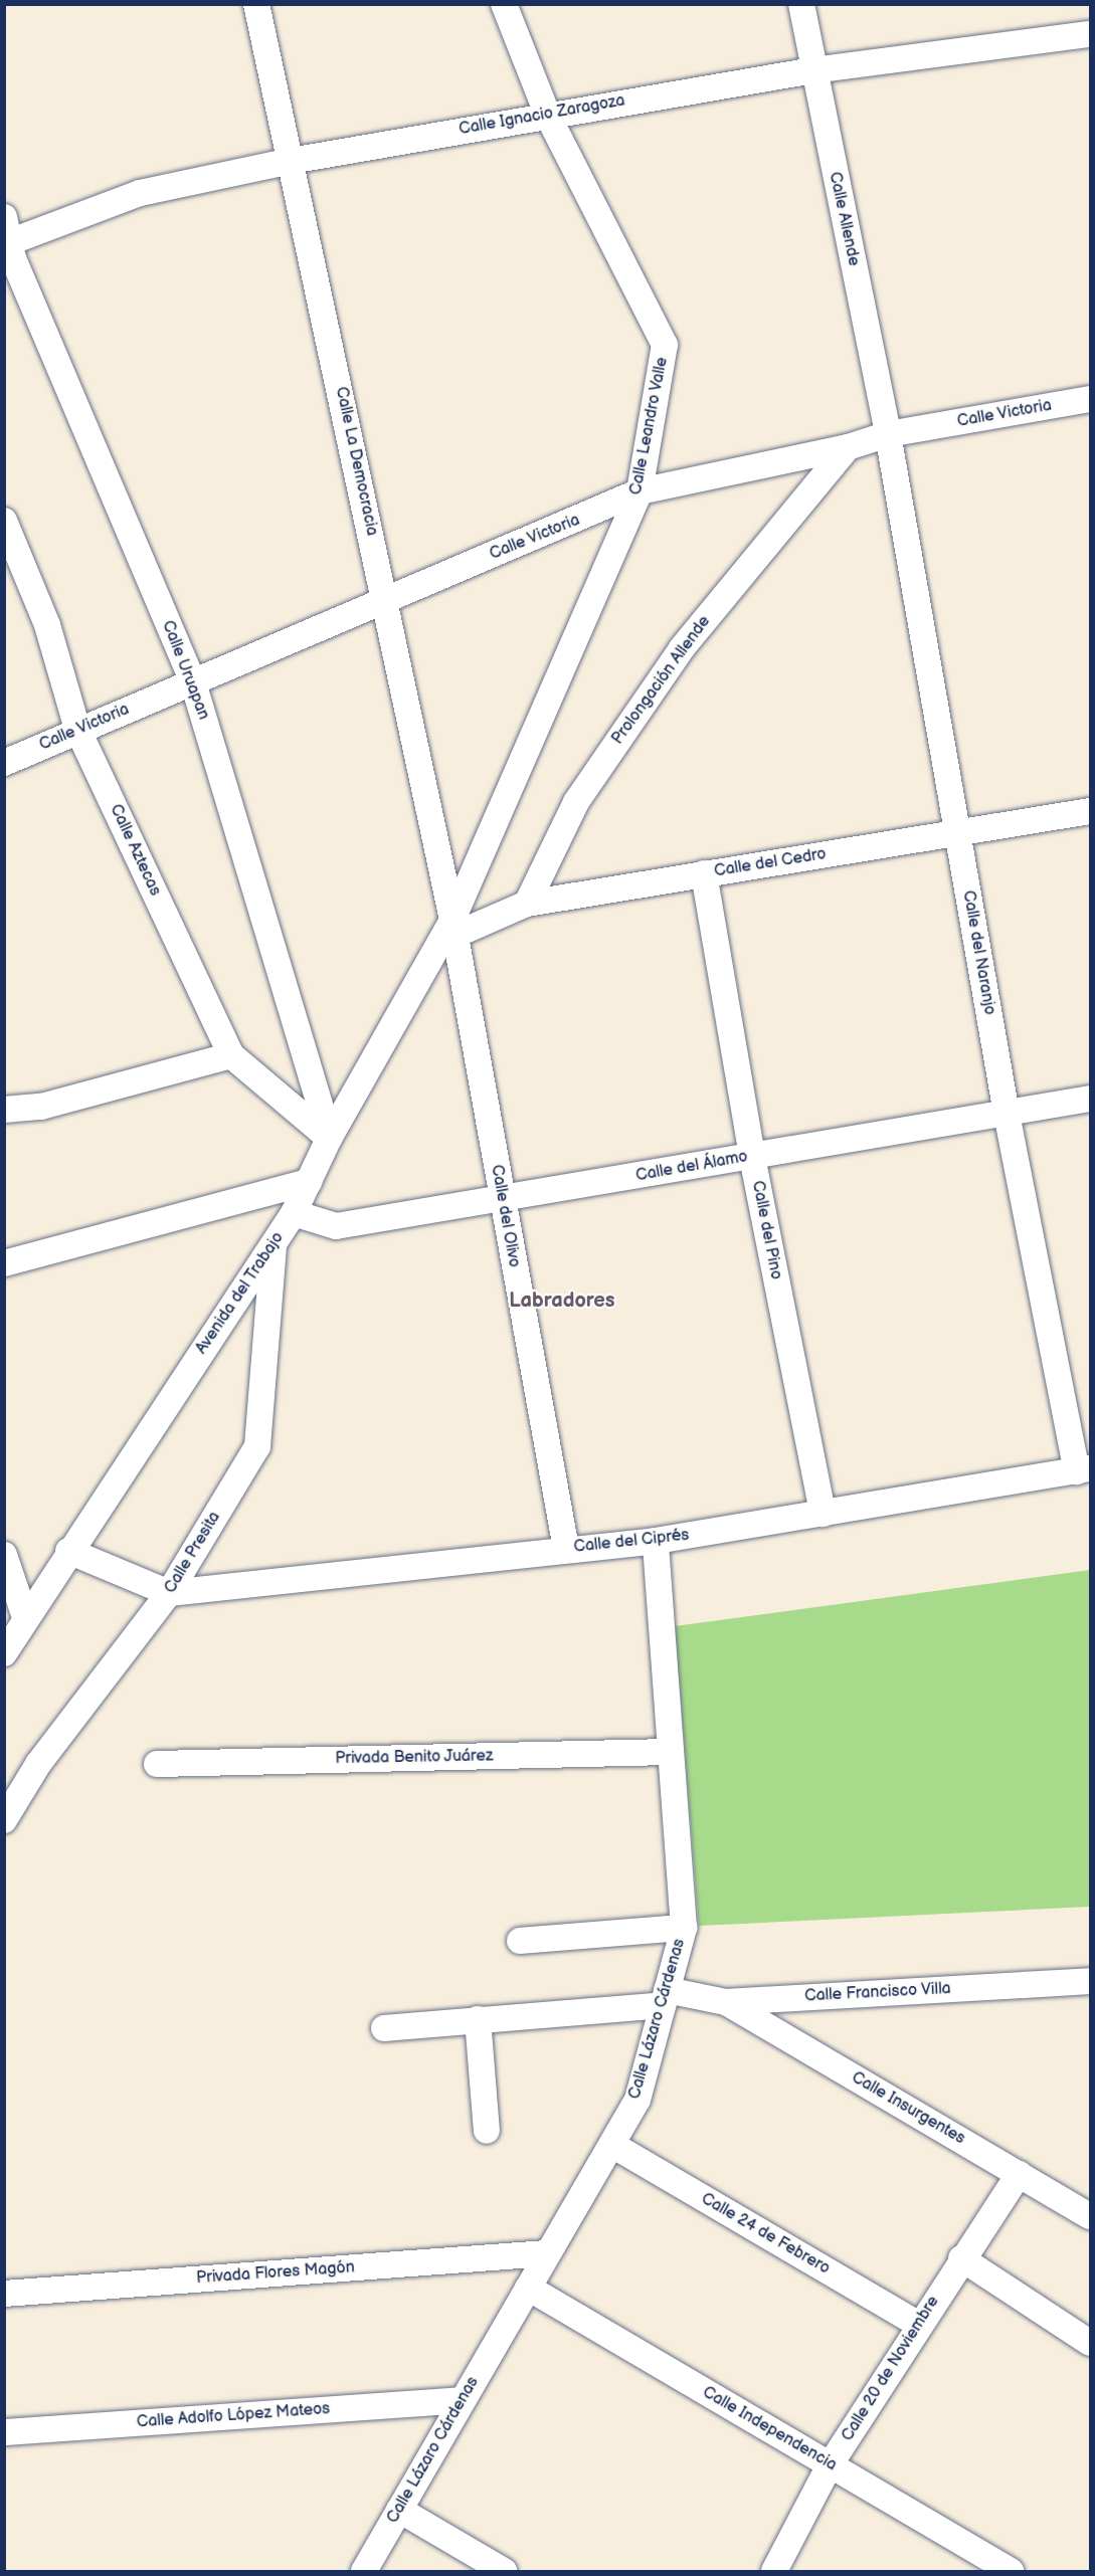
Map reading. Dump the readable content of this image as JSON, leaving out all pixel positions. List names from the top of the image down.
{
  "streets": {
    "street": [
      "Calle Ignacio Zaragoza",
      "Calle Allende",
      "Calle Victoria",
      "Calle Leandro Valle",
      "Calle La Democracia",
      "Calle Uruapan",
      "Prolongación Allende",
      "Calle Aztecas",
      "Calle del Cedro",
      "Calle del Naranjo",
      "Calle del Álamo",
      "Calle del Olivo",
      "Calle del Pino",
      "Avenida del Trabajo",
      "Calle del Ciprés",
      "Calle Presita",
      "Privada Benito Juárez",
      "Calle Francisco Villa",
      "Calle Lázaro Cárdenas",
      "Calle Insurgentes",
      "Calle 24 de Febrero",
      "Privada Flores Magón",
      "Calle 20 de Noviembre",
      "Calle Adolfo López Mateos",
      "Calle Independencia"
    ]
  },
  "crossings": [
    ["Calle Ignacio Zaragoza", "Calle Allende"],
    ["Calle Ignacio Zaragoza", "Calle Leandro Valle"],
    ["Calle Ignacio Zaragoza", "Calle La Democracia"],
    ["Calle Ignacio Zaragoza", "Calle Uruapan"],
    ["Calle Allende", "Calle Victoria"],
    ["Calle Allende", "Calle del Naranjo"],
    ["Calle Victoria", "Calle Leandro Valle"],
    ["Calle Victoria", "Calle La Democracia"],
    ["Calle Victoria", "Calle Uruapan"],
    ["Calle Victoria", "Prolongación Allende"],
    ["Calle Victoria", "Calle Aztecas"],
    ["Calle Victoria", "Calle del Naranjo"],
    ["Calle Leandro Valle", "Calle La Democracia"],
    ["Calle Leandro Valle", "Calle del Cedro"],
    ["Calle Leandro Valle", "Calle del Olivo"],
    ["Calle Leandro Valle", "Avenida del Trabajo"],
    ["Calle La Democracia", "Calle del Cedro"],
    ["Calle La Democracia", "Calle del Olivo"],
    ["Calle La Democracia", "Avenida del Trabajo"],
    ["Calle Uruapan", "Calle Aztecas"],
    ["Calle Uruapan", "Avenida del Trabajo"],
    ["Prolongación Allende", "Calle del Cedro"],
    ["Calle Aztecas", "Avenida del Trabajo"],
    ["Calle del Cedro", "Calle del Naranjo"],
    ["Calle del Cedro", "Calle del Olivo"],
    ["Calle del Cedro", "Calle del Pino"],
    ["Calle del Cedro", "Avenida del Trabajo"],
    ["Calle del Naranjo", "Calle del Álamo"],
    ["Calle del Naranjo", "Calle del Ciprés"],
    ["Calle del Álamo", "Calle del Olivo"],
    ["Calle del Álamo", "Calle del Pino"],
    ["Calle del Álamo", "Avenida del Trabajo"],
    ["Calle del Olivo", "Avenida del Trabajo"],
    ["Calle del Olivo", "Calle del Ciprés"],
    ["Calle del Pino", "Calle del Ciprés"],
    ["Avenida del Trabajo", "Calle Presita"],
    ["Calle del Ciprés", "Calle Presita"],
    ["Calle del Ciprés", "Calle Lázaro Cárdenas"],
    ["Privada Benito Juárez", "Calle Lázaro Cárdenas"],
    ["Calle Francisco Villa", "Calle Lázaro Cárdenas"],
    ["Calle Francisco Villa", "Calle Insurgentes"],
    ["Calle Lázaro Cárdenas", "Calle 24 de Febrero"],
    ["Calle Lázaro Cárdenas", "Privada Flores Magón"],
    ["Calle Lázaro Cárdenas", "Calle Adolfo López Mateos"],
    ["Calle Lázaro Cárdenas", "Calle Independencia"],
    ["Calle Insurgentes", "Calle 20 de Noviembre"],
    ["Calle 24 de Febrero", "Calle 20 de Noviembre"],
    ["Calle 20 de Noviembre", "Calle Independencia"]
  ],
  "districts": ["Labradores"]
}
